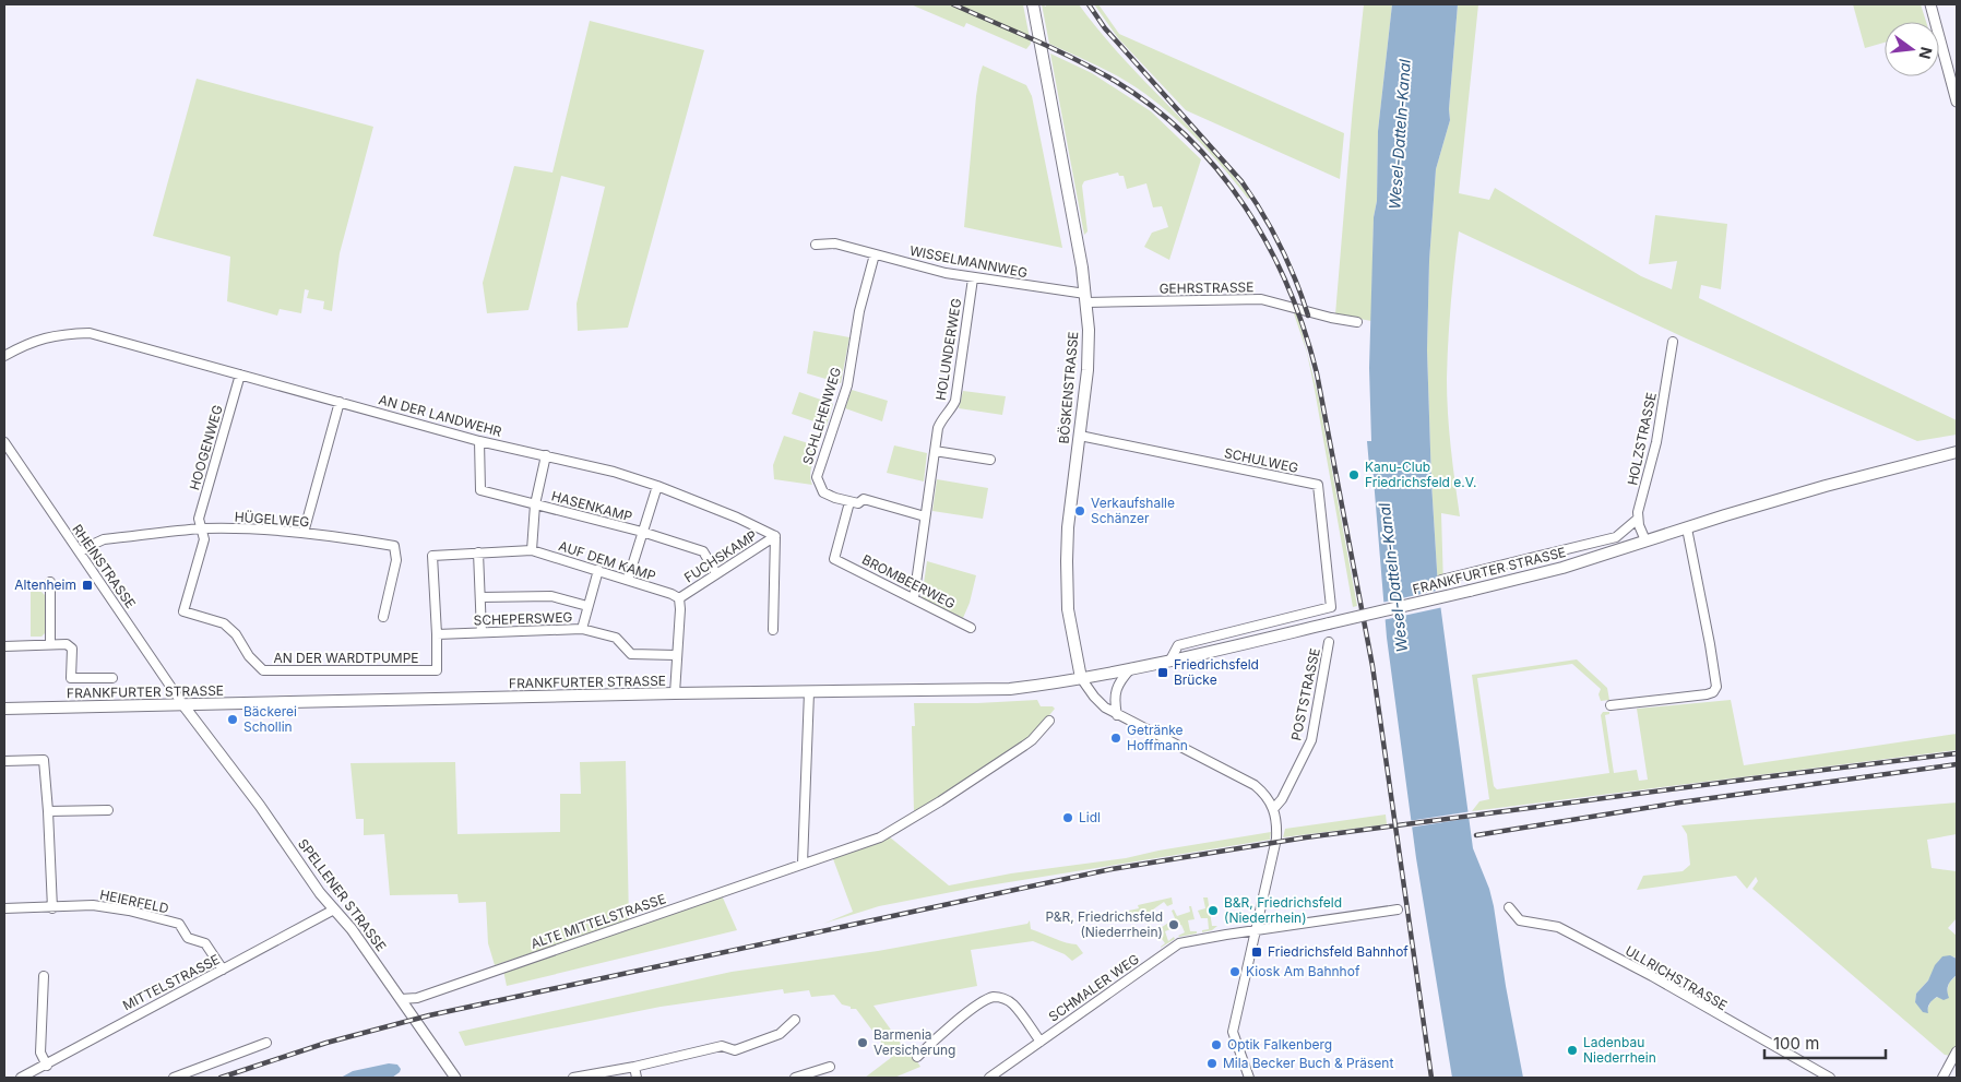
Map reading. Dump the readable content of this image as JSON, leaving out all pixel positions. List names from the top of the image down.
{
  "streets": {
    "main road": ["BÖSKENSTRASSE", "FRANKFURTER STRASSE"],
    "street": [
      "WISSELMANNWEG",
      "GEHRSTRASSE",
      "HOLUNDERWEG",
      "AN DER LANDWEHR",
      "SCHLEHENWEG",
      "HOLZSTRASSE",
      "HOOGENWEG",
      "SCHULWEG",
      "HASENKAMP",
      "HÜGELWEG",
      "FUCHSKAMP",
      "AUF DEM KAMP",
      "RHEINSTRASSE",
      "BROMBEERWEG",
      "SCHEPERSWEG",
      "AN DER WARDTPUMPE",
      "POSTSTRASSE",
      "SPELLENER STRASSE",
      "HEIERFELD",
      "ALTE MITTELSTRASSE",
      "ULLRICHSTRASSE",
      "MITTELSTRASSE",
      "SCHMALER WEG"
    ]
  },
  "crossings": [
    ["WISSELMANNWEG", "GEHRSTRASSE"],
    ["WISSELMANNWEG", "HOLUNDERWEG"],
    ["WISSELMANNWEG", "BÖSKENSTRASSE"],
    ["WISSELMANNWEG", "SCHLEHENWEG"],
    ["GEHRSTRASSE", "BÖSKENSTRASSE"],
    ["HOLUNDERWEG", "SCHLEHENWEG"],
    ["HOLUNDERWEG", "BROMBEERWEG"],
    ["BÖSKENSTRASSE", "SCHULWEG"],
    ["BÖSKENSTRASSE", "FRANKFURTER STRASSE"],
    ["AN DER LANDWEHR", "HOOGENWEG"],
    ["AN DER LANDWEHR", "HASENKAMP"],
    ["AN DER LANDWEHR", "FUCHSKAMP"],
    ["SCHLEHENWEG", "BROMBEERWEG"],
    ["HOLZSTRASSE", "FRANKFURTER STRASSE"],
    ["HOOGENWEG", "HÜGELWEG"],
    ["HOOGENWEG", "AN DER WARDTPUMPE"],
    ["SCHULWEG", "FRANKFURTER STRASSE"],
    ["HASENKAMP", "FUCHSKAMP"],
    ["HASENKAMP", "AUF DEM KAMP"],
    ["HÜGELWEG", "RHEINSTRASSE"],
    ["HÜGELWEG", "AN DER WARDTPUMPE"],
    ["FUCHSKAMP", "AUF DEM KAMP"],
    ["AUF DEM KAMP", "SCHEPERSWEG"],
    ["AUF DEM KAMP", "AN DER WARDTPUMPE"],
    ["RHEINSTRASSE", "FRANKFURTER STRASSE"],
    ["RHEINSTRASSE", "SPELLENER STRASSE"],
    ["FRANKFURTER STRASSE", "SPELLENER STRASSE"],
    ["SCHEPERSWEG", "AN DER WARDTPUMPE"],
    ["SPELLENER STRASSE", "ALTE MITTELSTRASSE"],
    ["SPELLENER STRASSE", "MITTELSTRASSE"],
    ["HEIERFELD", "MITTELSTRASSE"]
  ],
  "water": ["Wesel-Datteln-Kanal"],
  "places": {
    "other": [
      "Kanu-Club Friedrichsfeld e.V.",
      "Verkaufshalle Schänzer",
      "Bäckerei Schollin",
      "Getränke Hoffmann",
      "Lidl",
      "B&R, Friedrichsfeld (Niederrhein)",
      "P&R, Friedrichsfeld (Niederrhein)",
      "Kiosk Am Bahnhof",
      "Barmenia Versicherung",
      "Optik Falkenberg",
      "Ladenbau Niederrhein",
      "Mila Becker Buch & Präsent"
    ],
    "transit": ["Altenheim", "Friedrichsfeld Brücke", "Friedrichsfeld Bahnhof"]
  },
  "scale_bar": "100 m",
  "north": "right"
}
